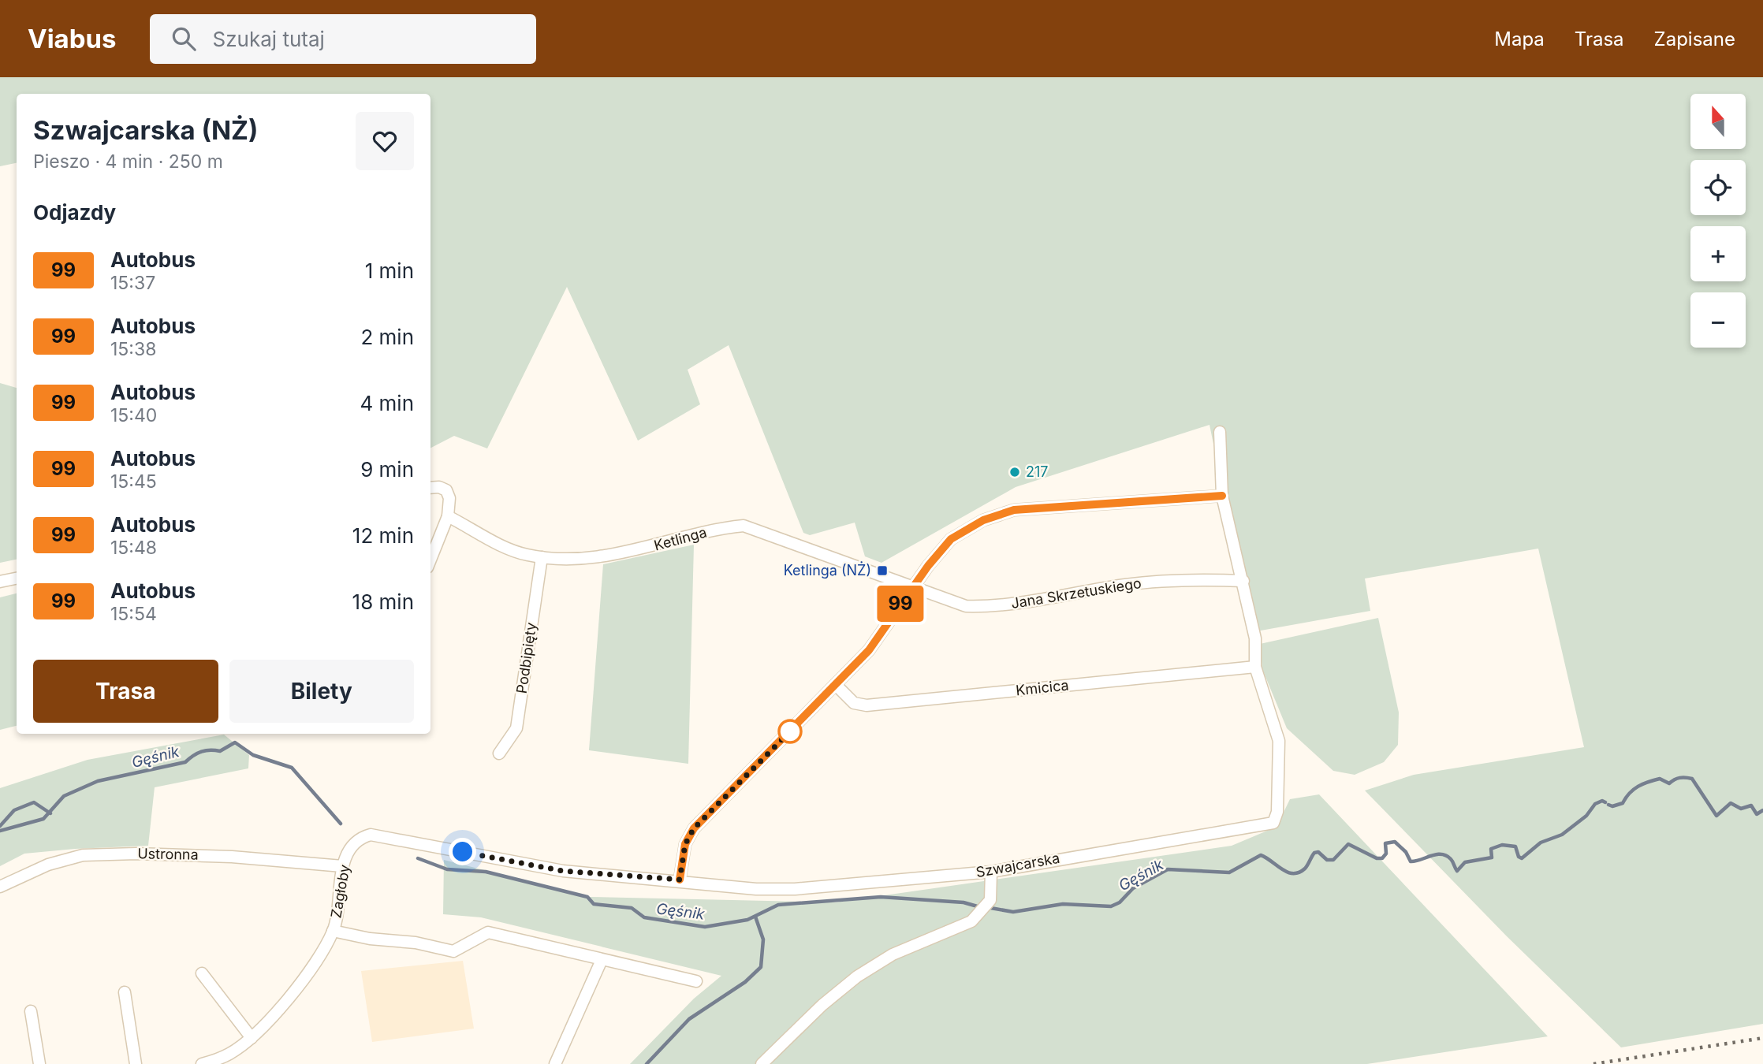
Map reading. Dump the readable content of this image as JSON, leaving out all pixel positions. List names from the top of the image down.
{
  "streets": {
    "street": [
      "Ketlinga",
      "Jana Skrzetuskiego",
      "Podbipięty",
      "Kmicica",
      "Ustronna",
      "Szwajcarska",
      "Zagłoby"
    ]
  },
  "crossings": [
    ["Ketlinga", "Jana Skrzetuskiego"],
    ["Ketlinga", "Podbipięty"],
    ["Jana Skrzetuskiego", "Szwajcarska"],
    ["Kmicica", "Szwajcarska"],
    ["Ustronna", "Zagłoby"],
    ["Szwajcarska", "Zagłoby"]
  ],
  "water": ["Gęśnik"],
  "places": {
    "other": ["217"],
    "transit": ["Ketlinga (NŻ)"]
  },
  "lines": ["bus line 99"],
  "north": "top",
  "page": {
    "header": "Viabus",
    "search": "Szukaj tutaj",
    "nav": ["Mapa", "Trasa", "Zapisane"],
    "on_map": "99",
    "map_buttons": ["+", "−"],
    "heading": [
      ["Szwajcarska (NŻ)", "Pieszo · 4 min · 250 m"],
      "Odjazdy"
    ],
    "list": [
      {
        "mark": "99",
        "name": "Autobus",
        "note": "15:37",
        "value": "1 min"
      },
      {
        "mark": "99",
        "name": "Autobus",
        "note": "15:38",
        "value": "2 min"
      },
      {
        "mark": "99",
        "name": "Autobus",
        "note": "15:40",
        "value": "4 min"
      },
      {
        "mark": "99",
        "name": "Autobus",
        "note": "15:45",
        "value": "9 min"
      },
      {
        "mark": "99",
        "name": "Autobus",
        "note": "15:48",
        "value": "12 min"
      },
      {
        "mark": "99",
        "name": "Autobus",
        "note": "15:54",
        "value": "18 min"
      }
    ],
    "buttons": ["Trasa", "Bilety"]
  }
}
